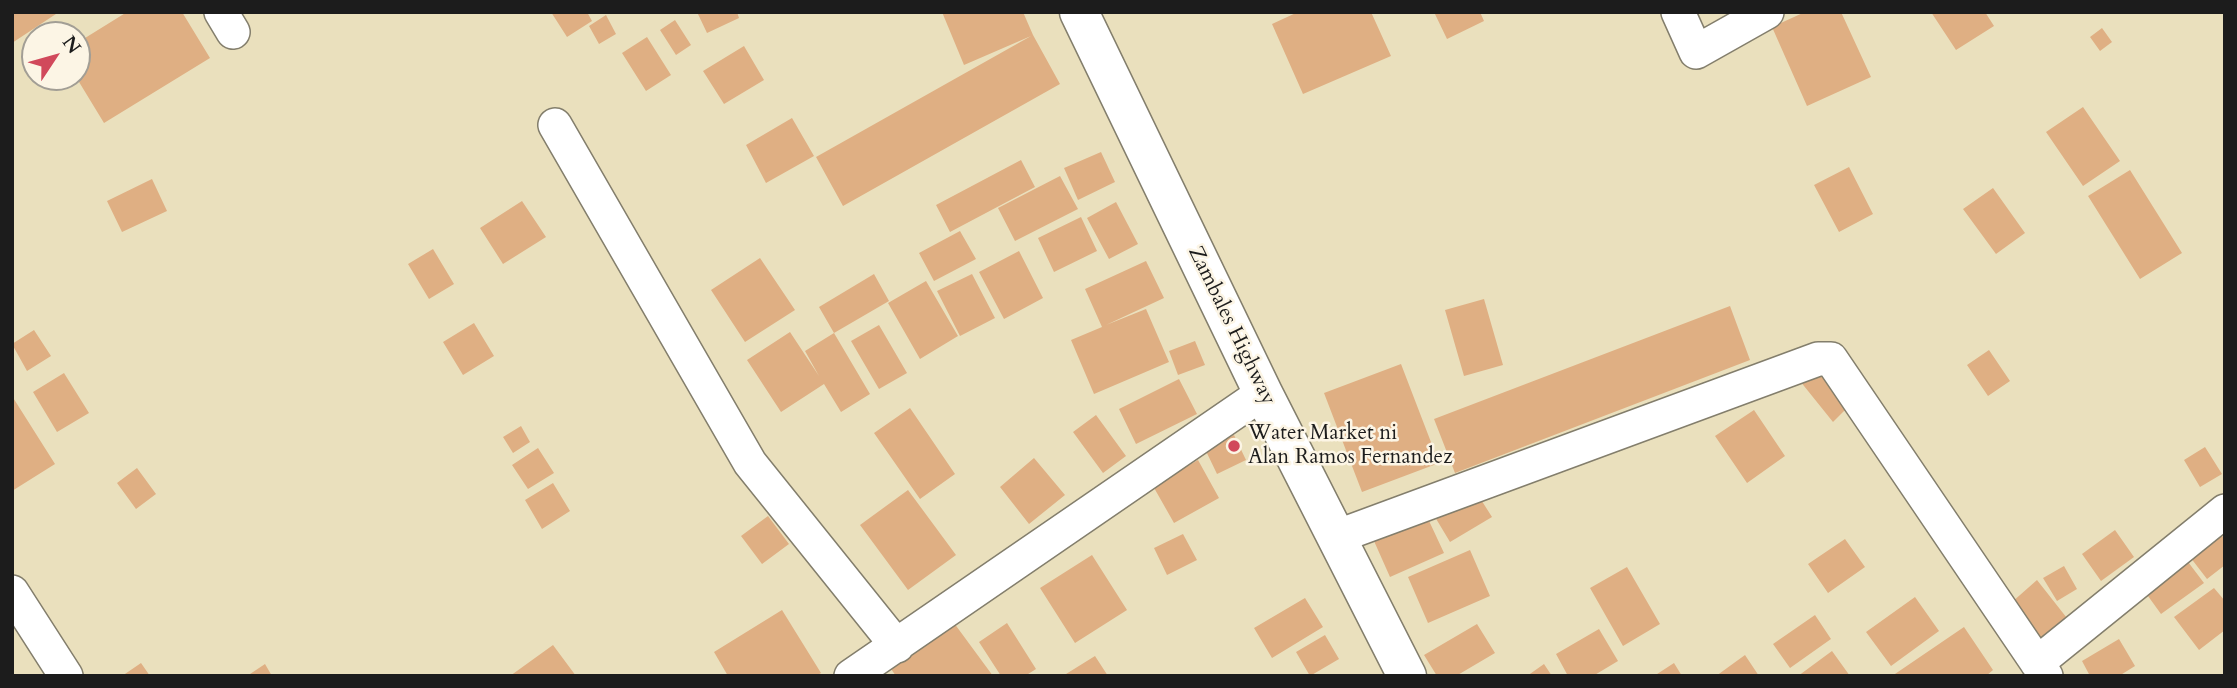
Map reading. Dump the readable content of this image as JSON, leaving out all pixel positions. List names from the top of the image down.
{
  "streets": {
    "main road": ["Zambales Highway"]
  },
  "places": ["Water Market ni Alan Ramos Fernandez"],
  "north": "top right"
}
